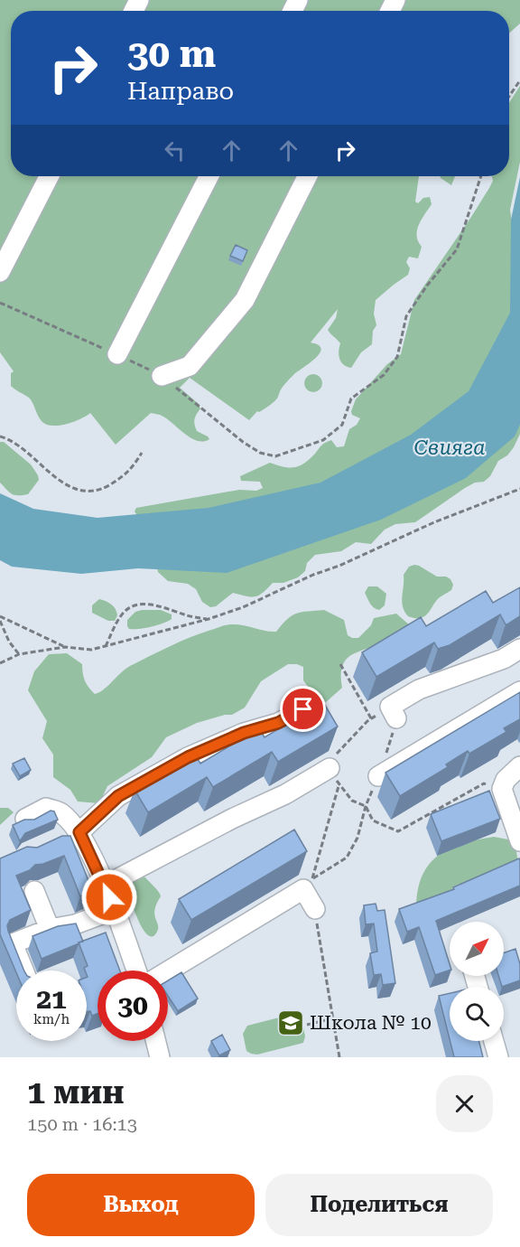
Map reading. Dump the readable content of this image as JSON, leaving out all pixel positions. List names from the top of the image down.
{
  "water": ["Свияга"],
  "places": {
    "school or university": ["Школа № 10"]
  },
  "north": "top right",
  "page": {
    "turn": ["30 m", "Направо"],
    "speed": "21 km/h",
    "limit": "30",
    "heading": ["1 мин", "150 m · 16:13"],
    "buttons": ["Выход", "Поделиться"]
  }
}
